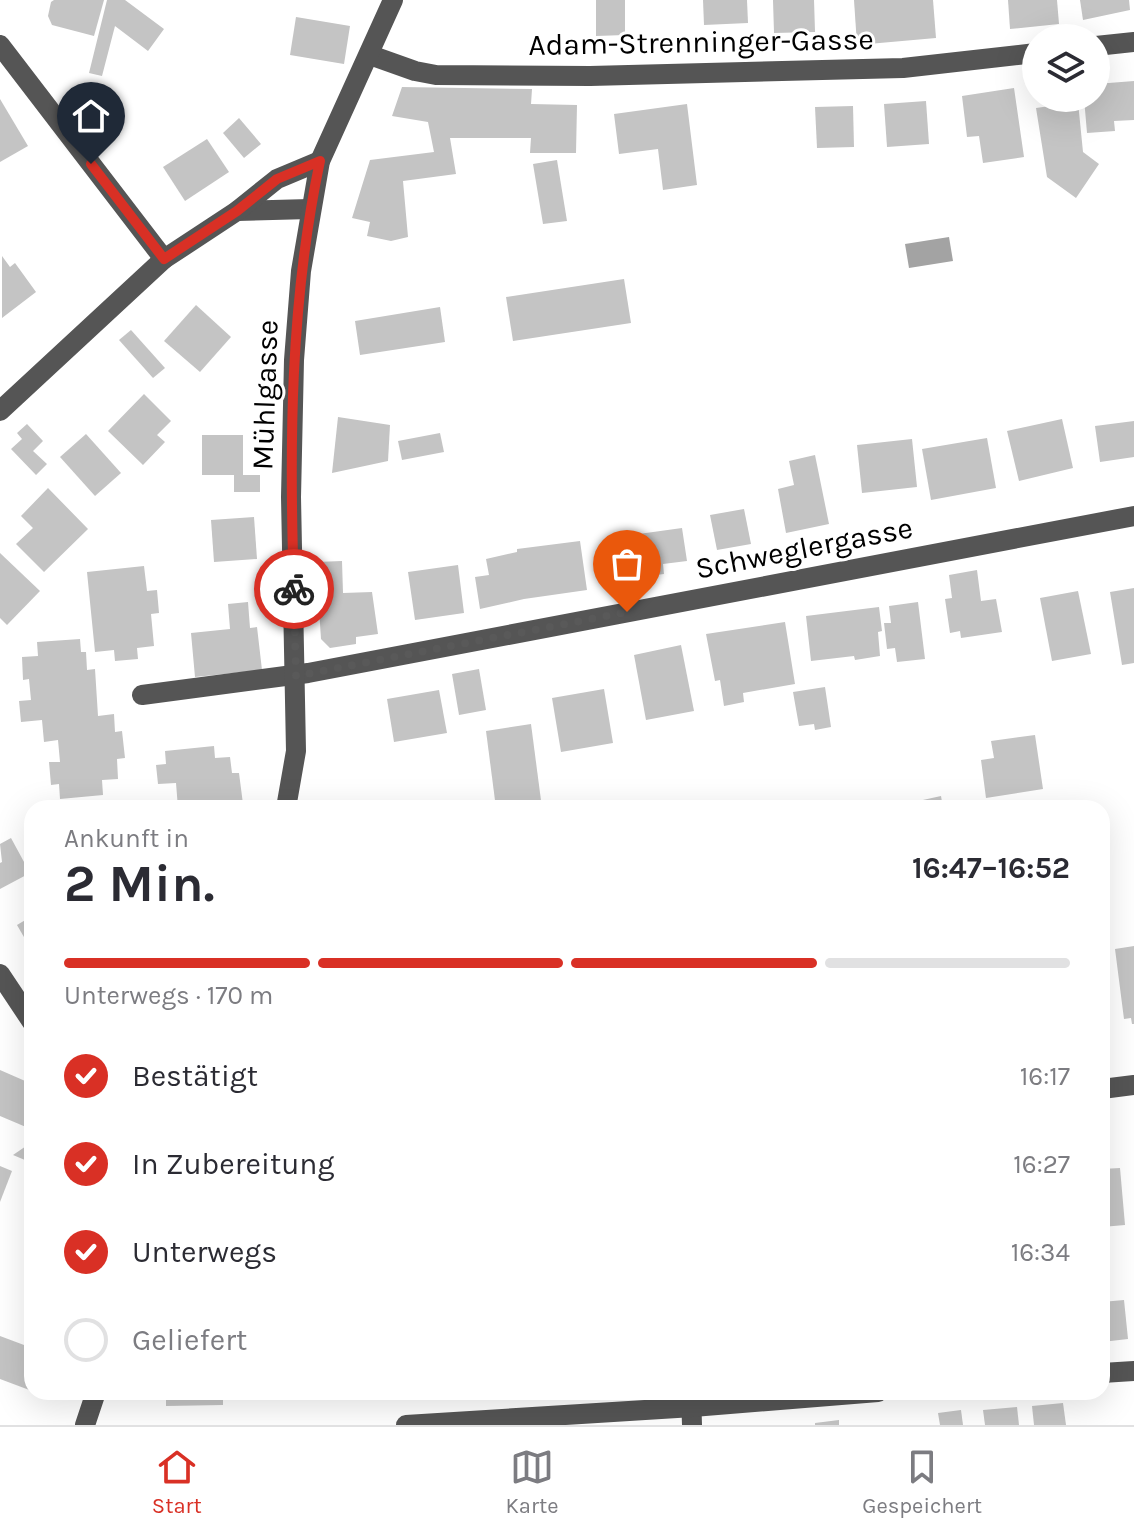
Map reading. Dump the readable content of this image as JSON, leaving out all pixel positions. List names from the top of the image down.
{
  "streets": {
    "street": ["Adam-Strenninger-Gasse", "Mühlgasse", "Schweglergasse"]
  },
  "crossings": [
    ["Adam-Strenninger-Gasse", "Mühlgasse"],
    ["Mühlgasse", "Schweglergasse"]
  ],
  "page": {
    "heading": ["2 Min.", "Ankunft in", "16:47–16:52"],
    "bar": "Unterwegs · 170 m",
    "list": [
      ["Bestätigt", "16:17"],
      ["In Zubereitung", "16:27"],
      ["Unterwegs", "16:34"],
      "Geliefert"
    ],
    "tabs": ["Start", "Karte", "Gespeichert"]
  }
}
